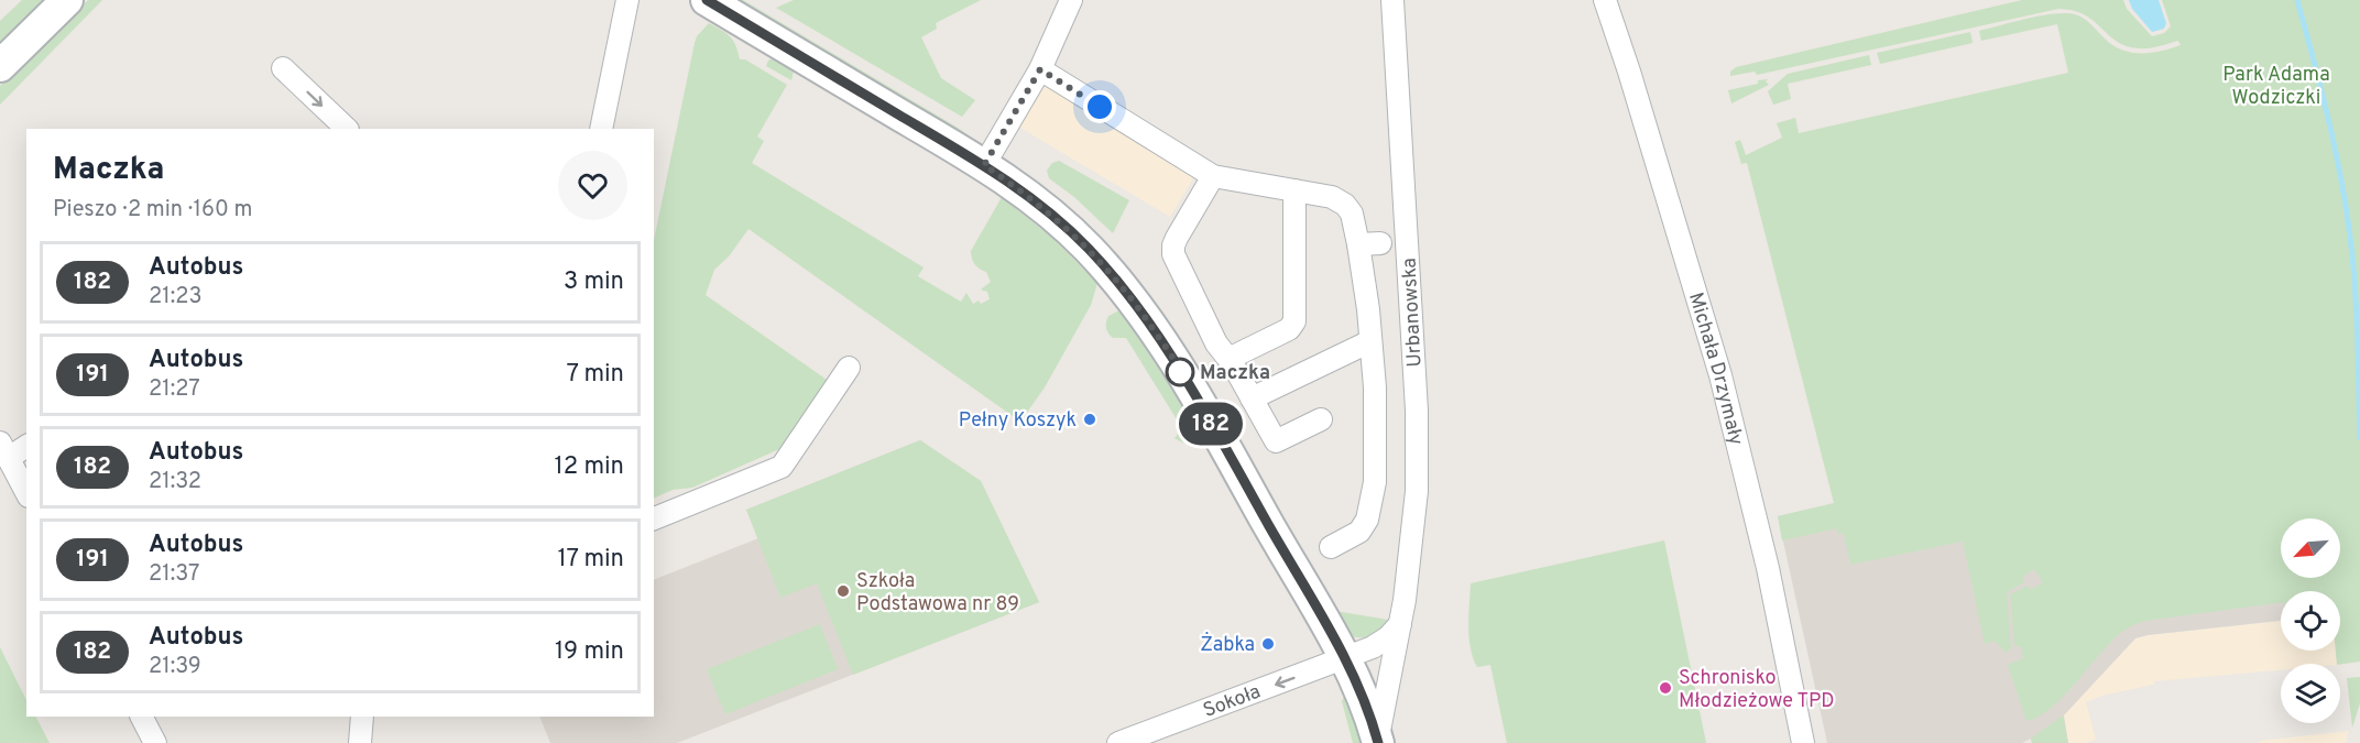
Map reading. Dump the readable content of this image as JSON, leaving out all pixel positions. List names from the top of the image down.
{
  "streets": {
    "street": ["Urbanowska", "Michała Drzymały", "Sokoła"]
  },
  "crossings": [
    ["Urbanowska", "Sokoła"]
  ],
  "one_way": ["Sokoła"],
  "parks": ["Park Adama Wodziczki"],
  "places": [
    "Maczka",
    "Pełny Koszyk",
    "Szkoła Podstawowa nr 89",
    "Żabka",
    "Schronisko Młodzieżowe TPD"
  ],
  "lines": ["bus line 182"],
  "north": "bottom left",
  "page": {
    "on_map": "182",
    "heading": ["Maczka", "Pieszo · 2 min · 160 m"],
    "list": [
      {
        "mark": "182",
        "name": "Autobus",
        "note": "21:23",
        "value": "3 min"
      },
      {
        "mark": "191",
        "name": "Autobus",
        "note": "21:27",
        "value": "7 min"
      },
      {
        "mark": "182",
        "name": "Autobus",
        "note": "21:32",
        "value": "12 min"
      },
      {
        "mark": "191",
        "name": "Autobus",
        "note": "21:37",
        "value": "17 min"
      },
      {
        "mark": "182",
        "name": "Autobus",
        "note": "21:39",
        "value": "19 min"
      }
    ]
  }
}
